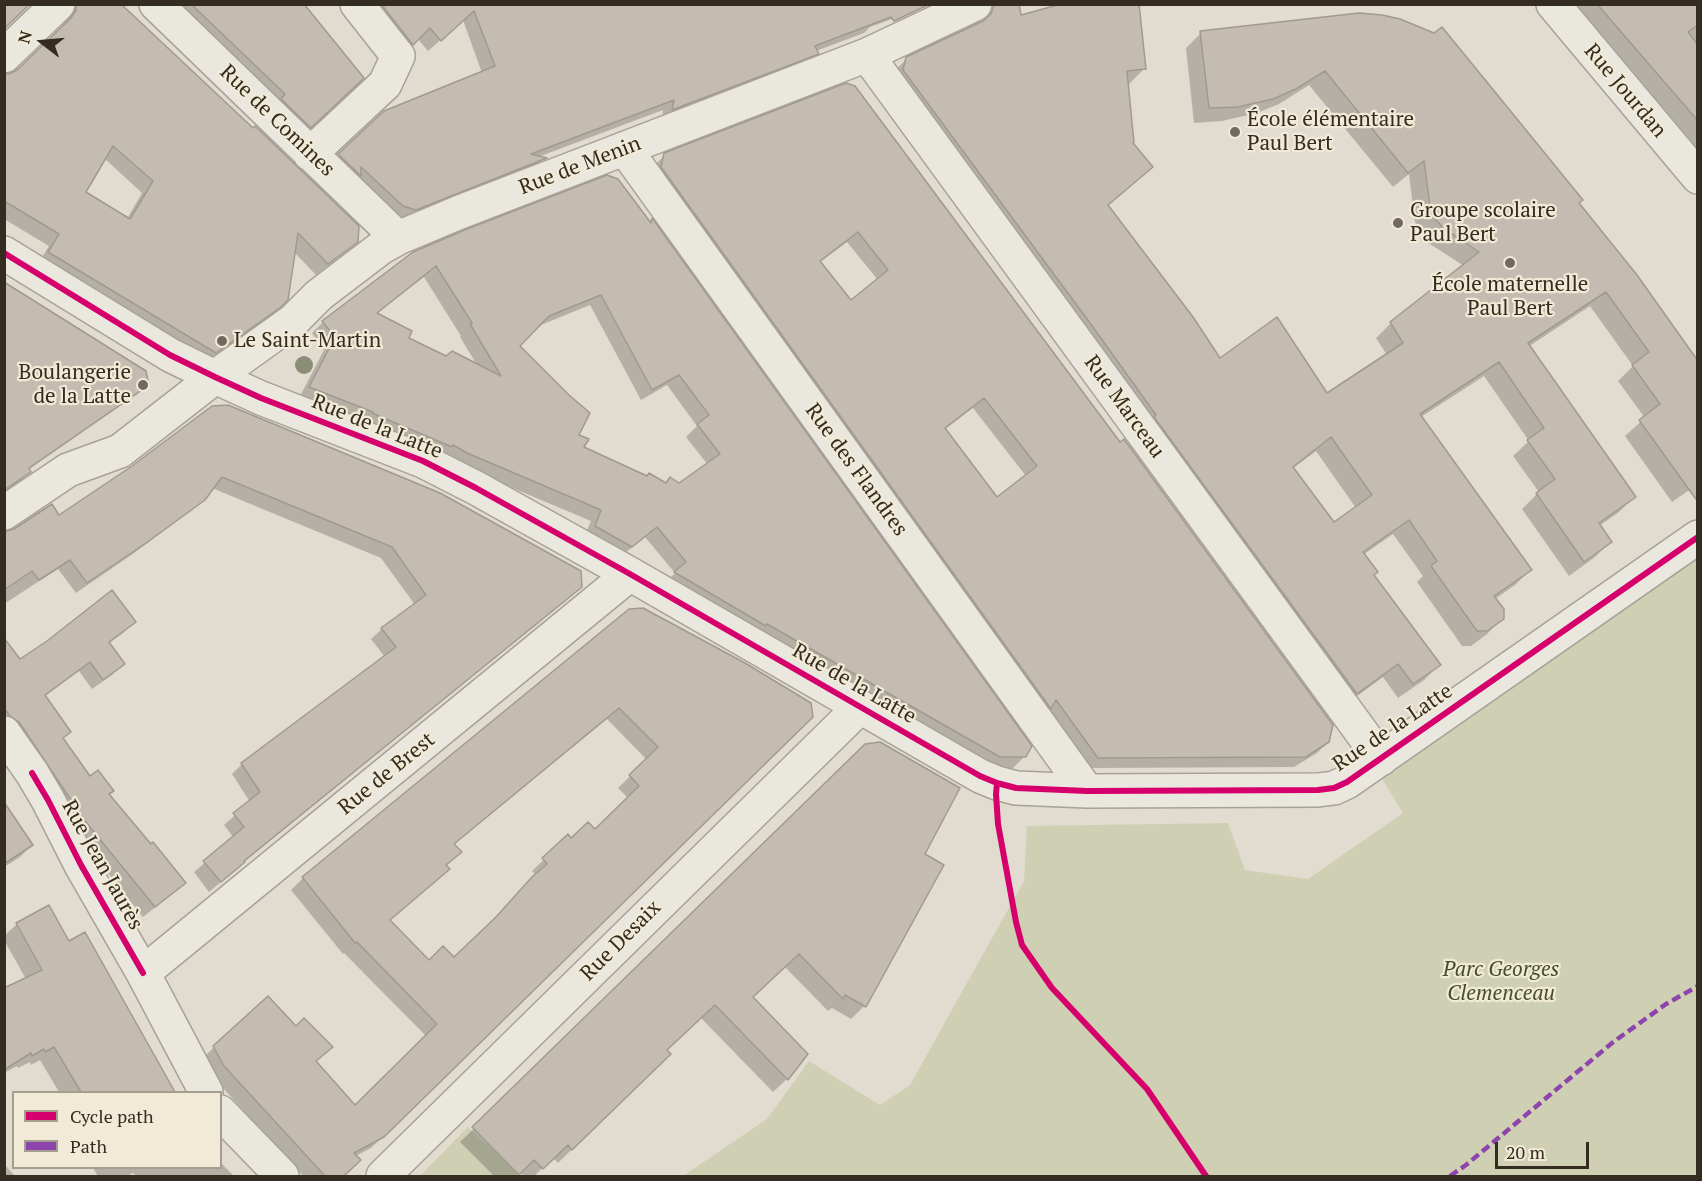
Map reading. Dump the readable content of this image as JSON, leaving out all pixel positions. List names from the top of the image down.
{
  "streets": {
    "street": [
      "Rue Jourdan",
      "Rue de Comines",
      "Rue de Menin",
      "Rue Marceau",
      "Rue de la Latte",
      "Rue des Flandres",
      "Rue de Brest",
      "Rue Jean Jaurès",
      "Rue Desaix"
    ]
  },
  "crossings": [
    ["Rue de Comines", "Rue de Menin"],
    ["Rue de Menin", "Rue Marceau"],
    ["Rue de Menin", "Rue de la Latte"],
    ["Rue de Menin", "Rue des Flandres"],
    ["Rue Marceau", "Rue de la Latte"],
    ["Rue de la Latte", "Rue des Flandres"],
    ["Rue de la Latte", "Rue de Brest"],
    ["Rue de la Latte", "Rue Desaix"],
    ["Rue de Brest", "Rue Jean Jaurès"]
  ],
  "parks": ["Parc Georges Clemenceau"],
  "places": [
    "École élémentaire Paul Bert",
    "Groupe scolaire Paul Bert",
    "École maternelle Paul Bert",
    "Le Saint-Martin",
    "Boulangerie de la Latte"
  ],
  "legend": ["Cycle path", "Path"],
  "scale_bar": "20 m",
  "north": "left"
}
